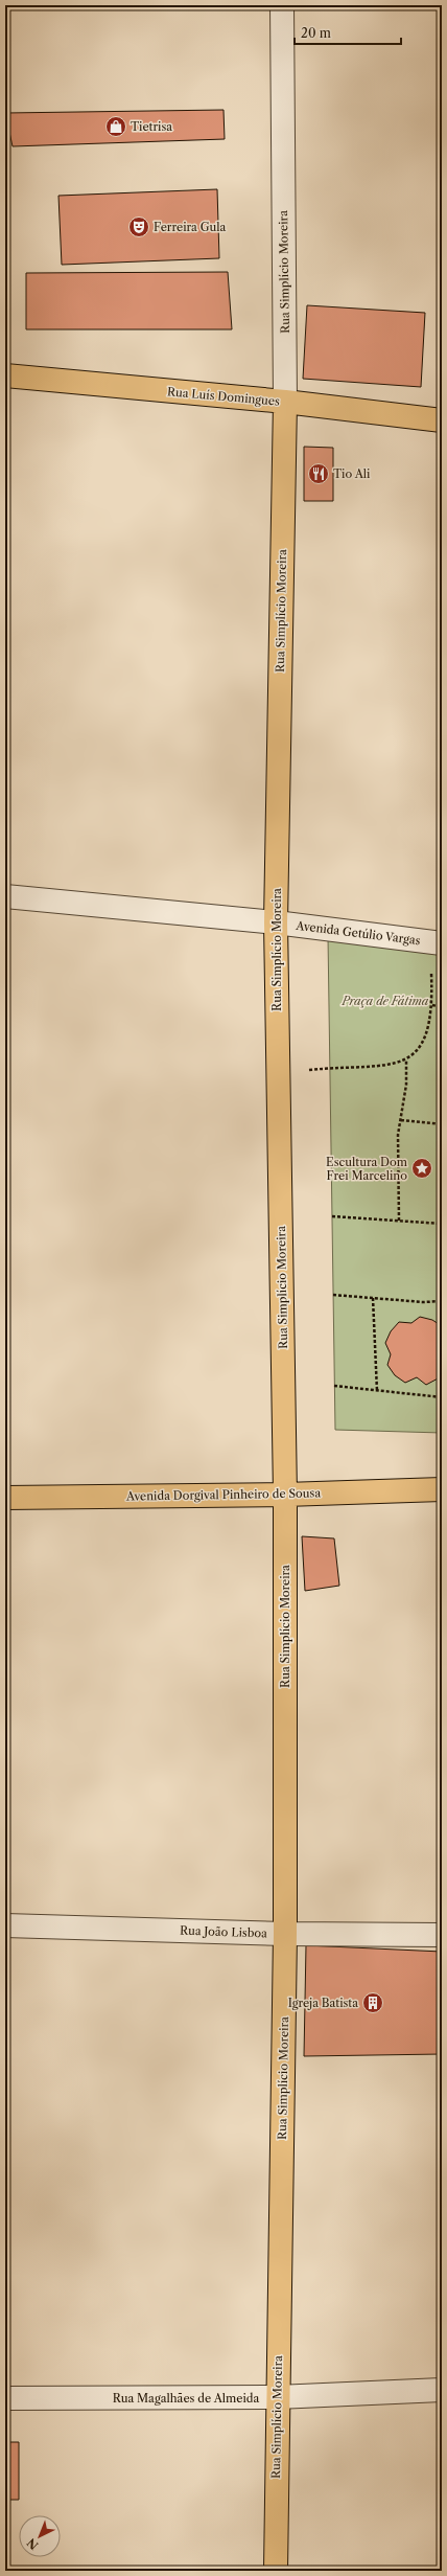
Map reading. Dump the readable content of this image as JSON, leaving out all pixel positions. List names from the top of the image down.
{
  "streets": {
    "main road": ["Rua Simplício Moreira", "Rua Luís Domingues", "Avenida Dorgival Pinheiro de Sousa"],
    "street": ["Avenida Getúlio Vargas", "Rua João Lisboa", "Rua Magalhães de Almeida"]
  },
  "crossings": [
    ["Rua Simplício Moreira", "Rua Luís Domingues"],
    ["Rua Simplício Moreira", "Avenida Getúlio Vargas"],
    ["Rua Simplício Moreira", "Avenida Dorgival Pinheiro de Sousa"],
    ["Rua Simplício Moreira", "Rua João Lisboa"],
    ["Rua Simplício Moreira", "Rua Magalhães de Almeida"]
  ],
  "parks": ["Praça de Fátima"],
  "places": {
    "shop": ["Tietrisa"],
    "theatre": ["Ferreira Gula"],
    "restaurant": ["Tio Ali"],
    "place": ["Escultura Dom Frei Marcelino"],
    "building": ["Igreja Batista"]
  },
  "scale_bar": "20 m",
  "north": "bottom left"
}
